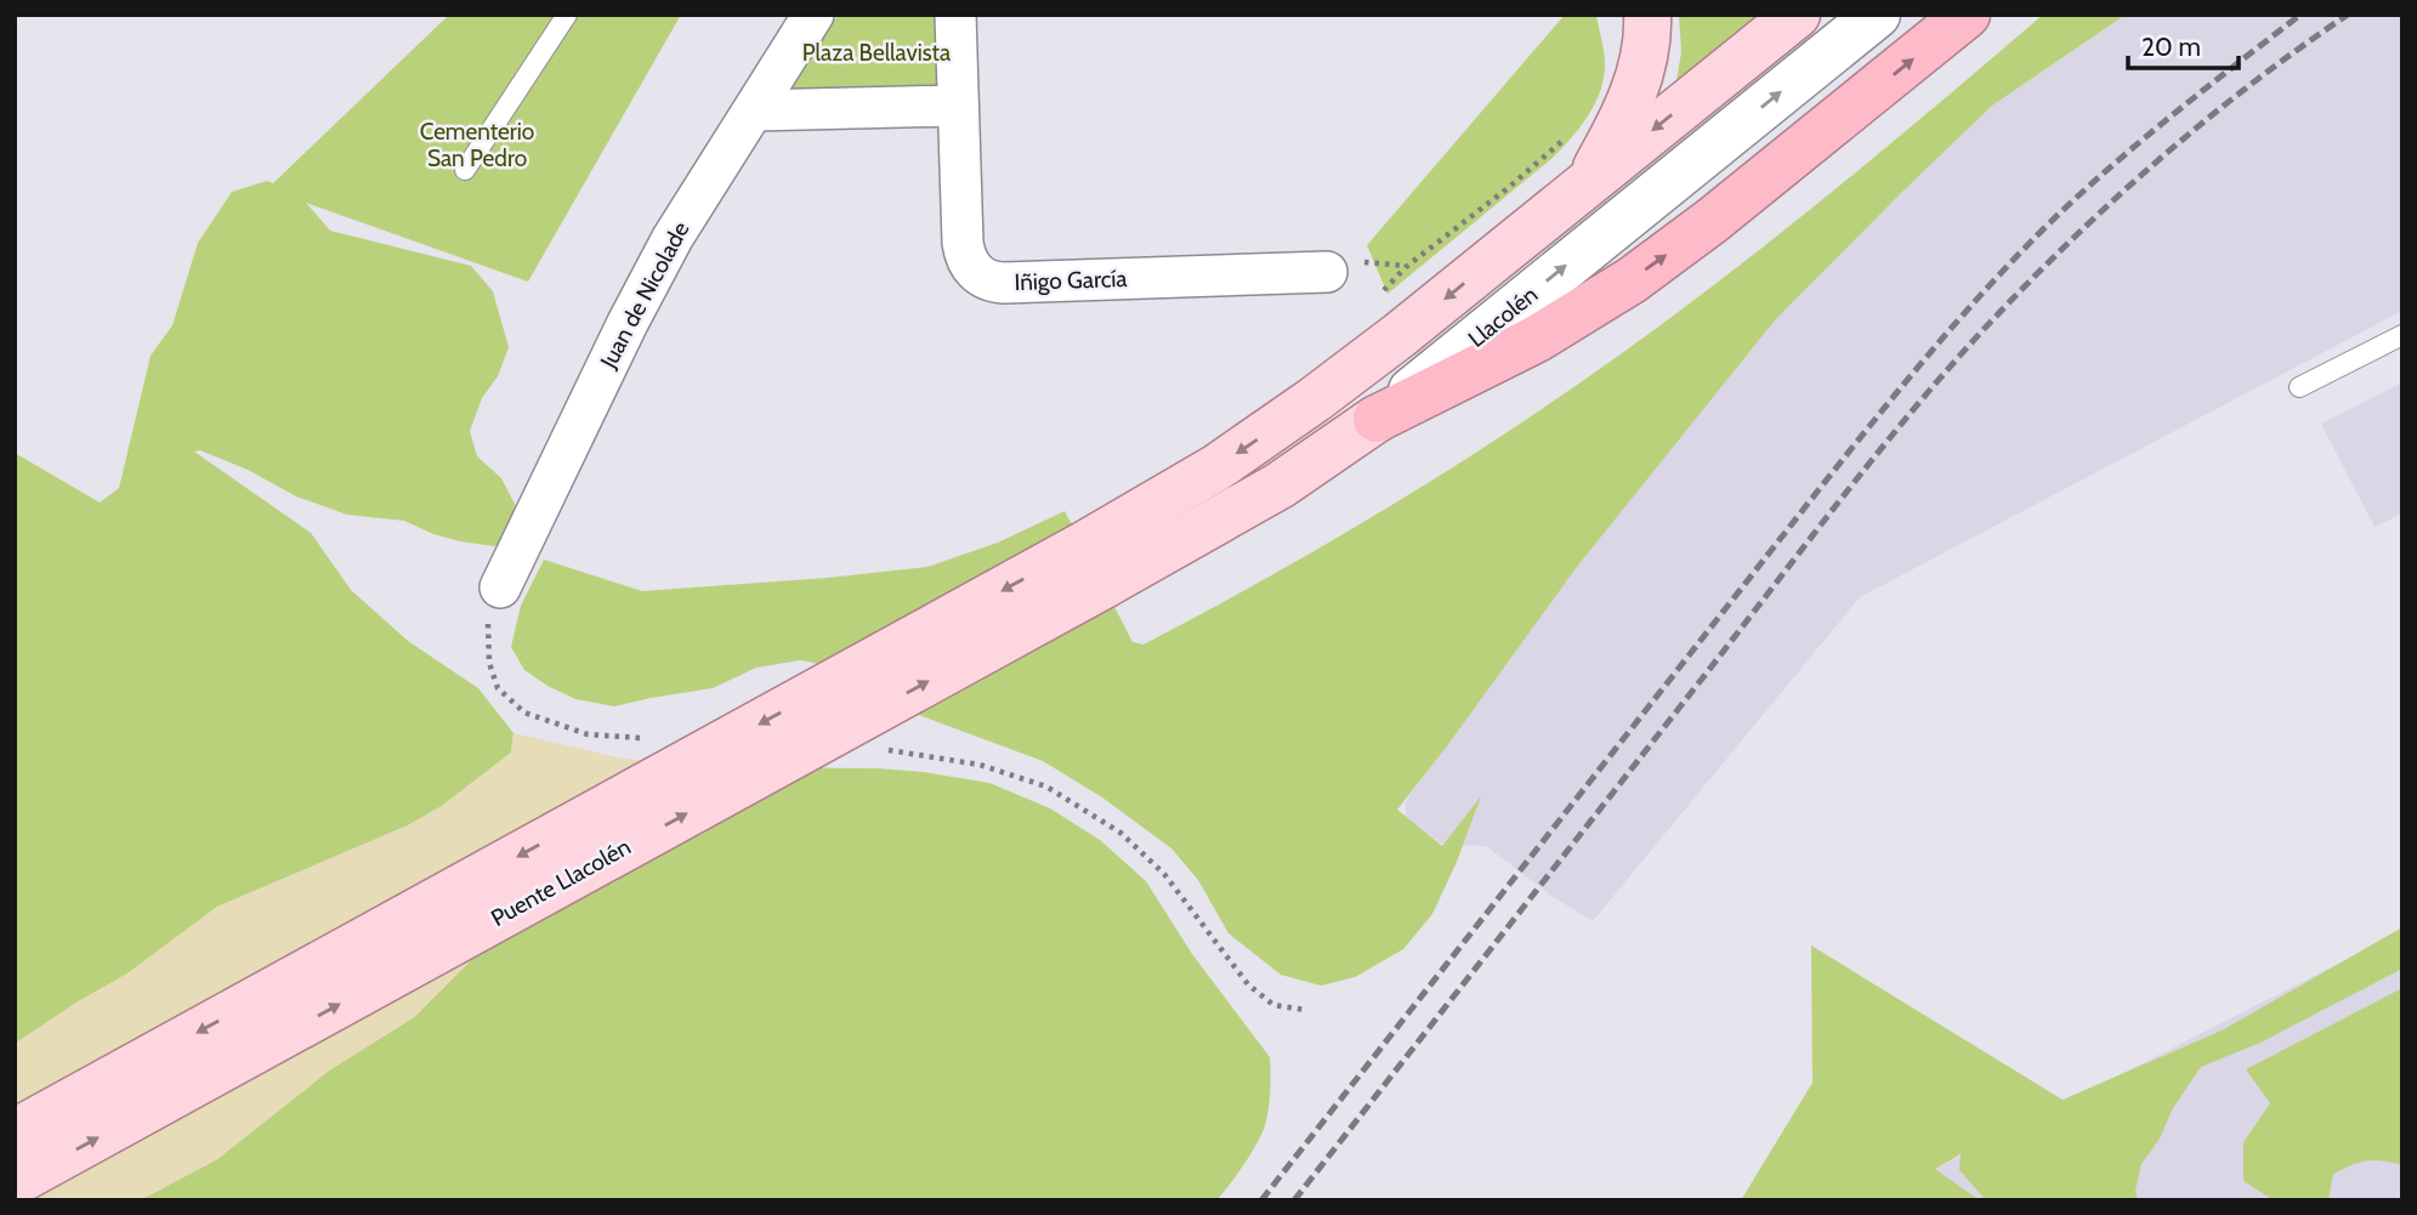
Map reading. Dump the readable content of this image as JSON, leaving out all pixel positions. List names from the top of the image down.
{
  "streets": {
    "main road": ["Llacolén", "Puente Llacolén"],
    "street": ["Iñigo García", "Juan de Nicolade"]
  },
  "crossings": [
    ["Llacolén", "Puente Llacolén"]
  ],
  "parks": ["Plaza Bellavista", "Cementerio San Pedro"],
  "scale_bar": "20 m"
}
